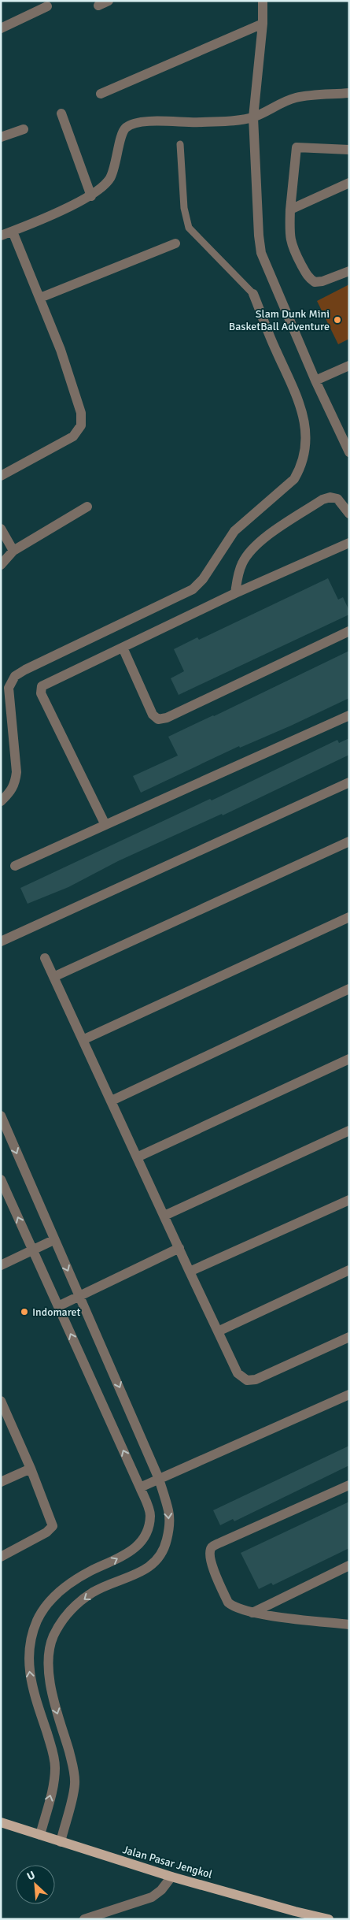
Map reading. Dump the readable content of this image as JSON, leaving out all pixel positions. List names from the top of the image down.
{
  "streets": {
    "main road": ["Jalan Pasar Jengkol"]
  },
  "places": ["Slam Dunk Mini BasketBall Adventure", "Indomaret"],
  "north": "top left"
}
